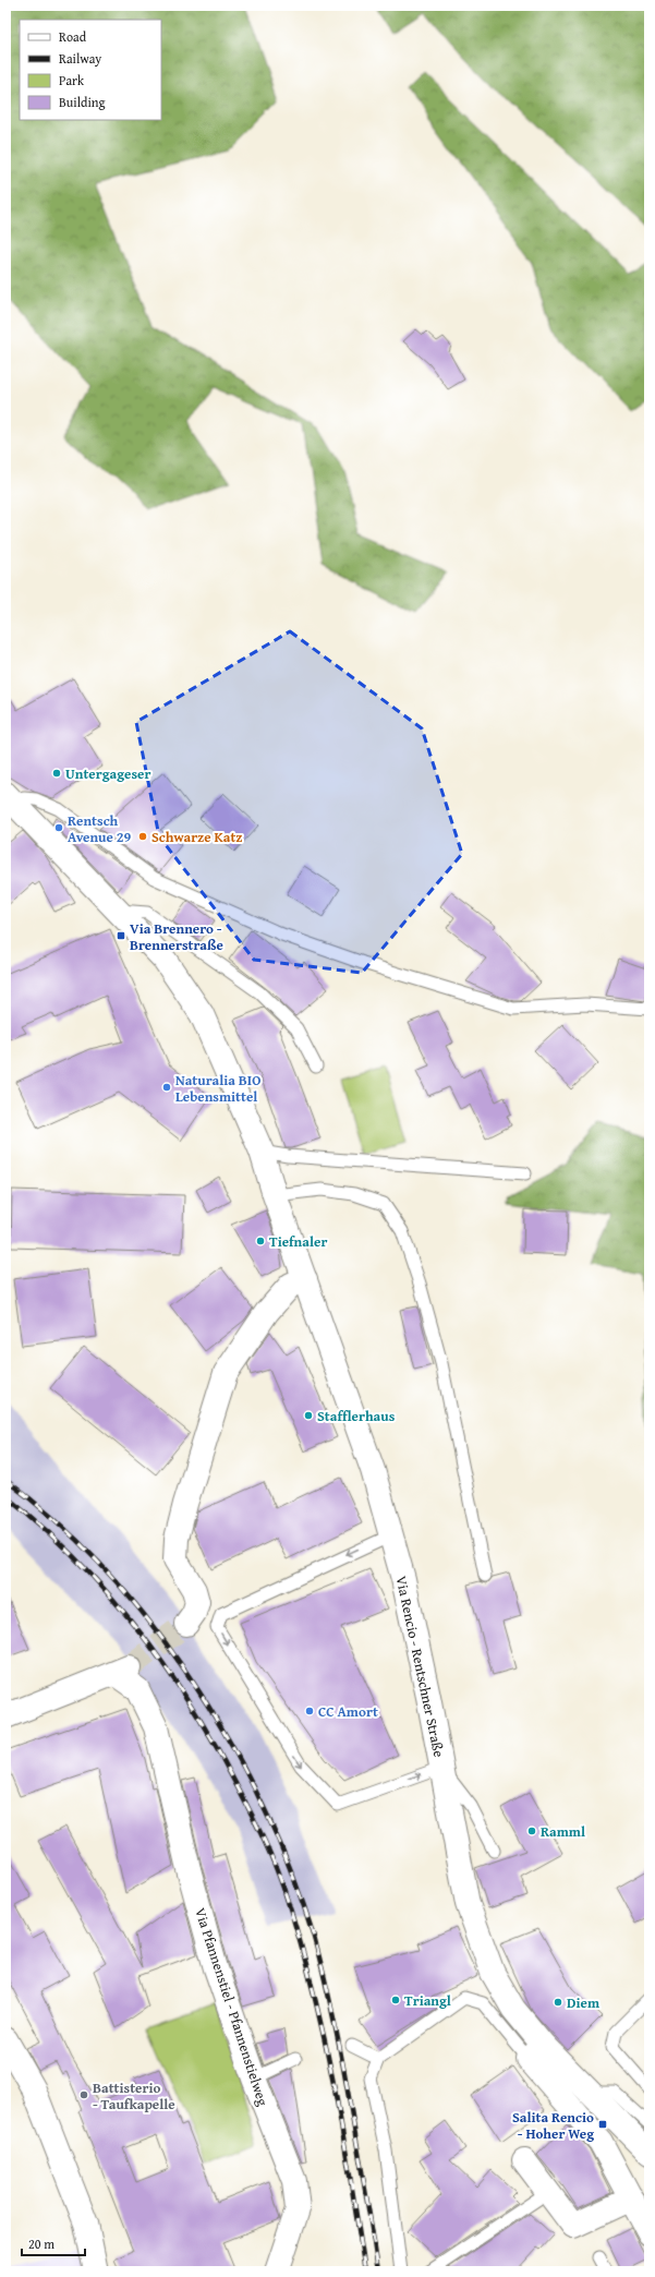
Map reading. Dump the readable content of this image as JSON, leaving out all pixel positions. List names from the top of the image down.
{
  "streets": {
    "street": ["Via Rencio - Rentschner Straße", "Via Pfannenstiel - Pfannenstielweg"]
  },
  "places": {
    "other": [
      "Untergageser",
      "Rentsch Avenue 29",
      "Schwarze Katz",
      "Naturalia BIO Lebensmittel",
      "Tiefnaler",
      "Stafflerhaus",
      "CC Amort",
      "Ramml",
      "Triangl",
      "Diem",
      "Battisterio - Taufkapelle"
    ],
    "transit": ["Via Brennero - Brennerstraße", "Salita Rencio - Hoher Weg"]
  },
  "legend": [
    "Road",
    "Railway",
    "Park",
    "Building"
  ],
  "scale_bar": "20 m"
}
